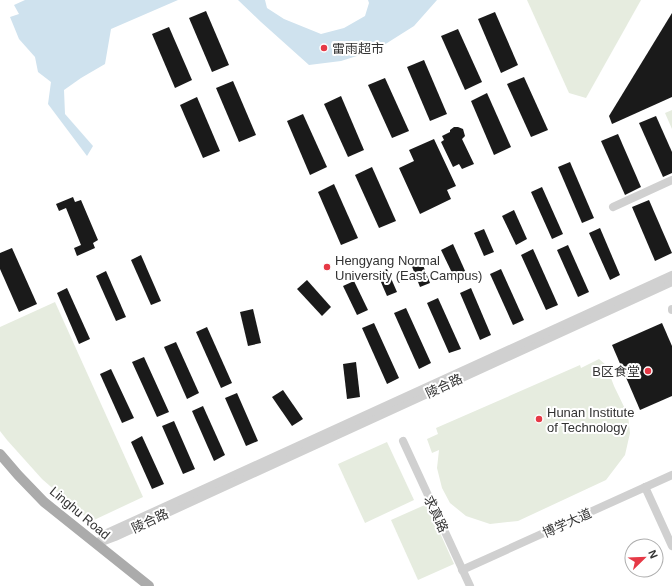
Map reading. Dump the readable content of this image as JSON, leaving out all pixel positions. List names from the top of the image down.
{
  "streets": {
    "main road": ["Linghu Road"],
    "street": ["陵合路", "求真路", "博学大道"]
  },
  "crossings": [
    ["陵合路", "Linghu Road"],
    ["求真路", "博学大道"]
  ],
  "places": [
    "雷雨超市",
    "Hengyang Normal University (East Campus)",
    "B区食堂",
    "Hunan Institute of Technology"
  ],
  "north": "top right"
}
